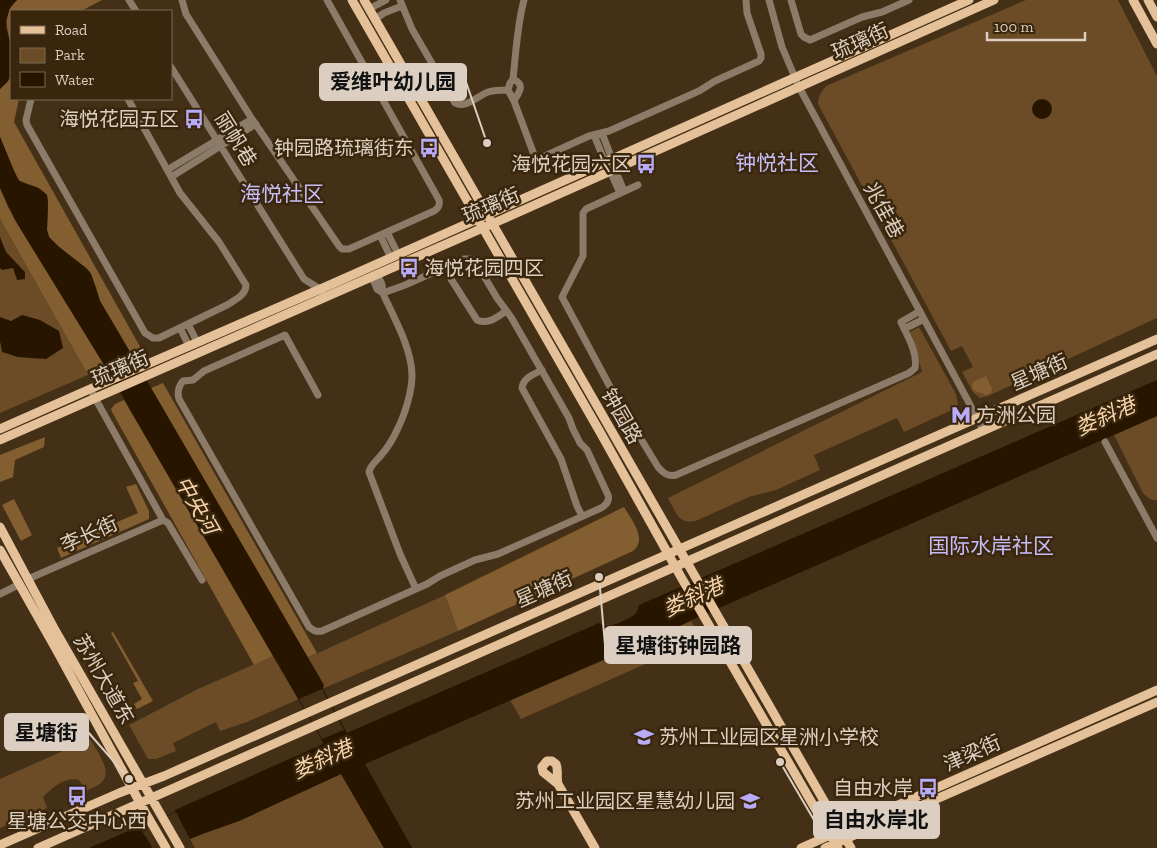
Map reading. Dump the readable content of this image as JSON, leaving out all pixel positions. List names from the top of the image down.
{
  "streets": {
    "main road": [
      "琉璃街",
      "星塘街",
      "钟园路",
      "苏州大道东",
      "津梁街"
    ],
    "street": ["丽帆巷", "兆佳巷", "李长街"]
  },
  "crossings": [
    ["琉璃街", "丽帆巷"],
    ["琉璃街", "兆佳巷"],
    ["琉璃街", "钟园路"],
    ["兆佳巷", "星塘街"],
    ["星塘街", "钟园路"],
    ["星塘街", "苏州大道东"],
    ["钟园路", "津梁街"],
    ["李长街", "苏州大道东"]
  ],
  "districts": ["钟悦社区", "海悦社区", "国际水岸社区"],
  "water": ["娄斜港", "中央河"],
  "places": {
    "bus stop": [
      "海悦花园五区",
      "钟园路琉璃街东",
      "海悦花园六区",
      "海悦花园四区",
      "自由水岸",
      "星塘公交中心西"
    ],
    "other": [
      "爱维叶幼儿园",
      "星塘街钟园路",
      "自由水岸北",
      "星塘街"
    ],
    "metro station": ["方洲公园"],
    "school or university": ["苏州工业园区星洲小学校", "苏州工业园区星慧幼儿园"]
  },
  "legend": ["Road", "Park", "Water"],
  "scale_bar": "100 m"
}
